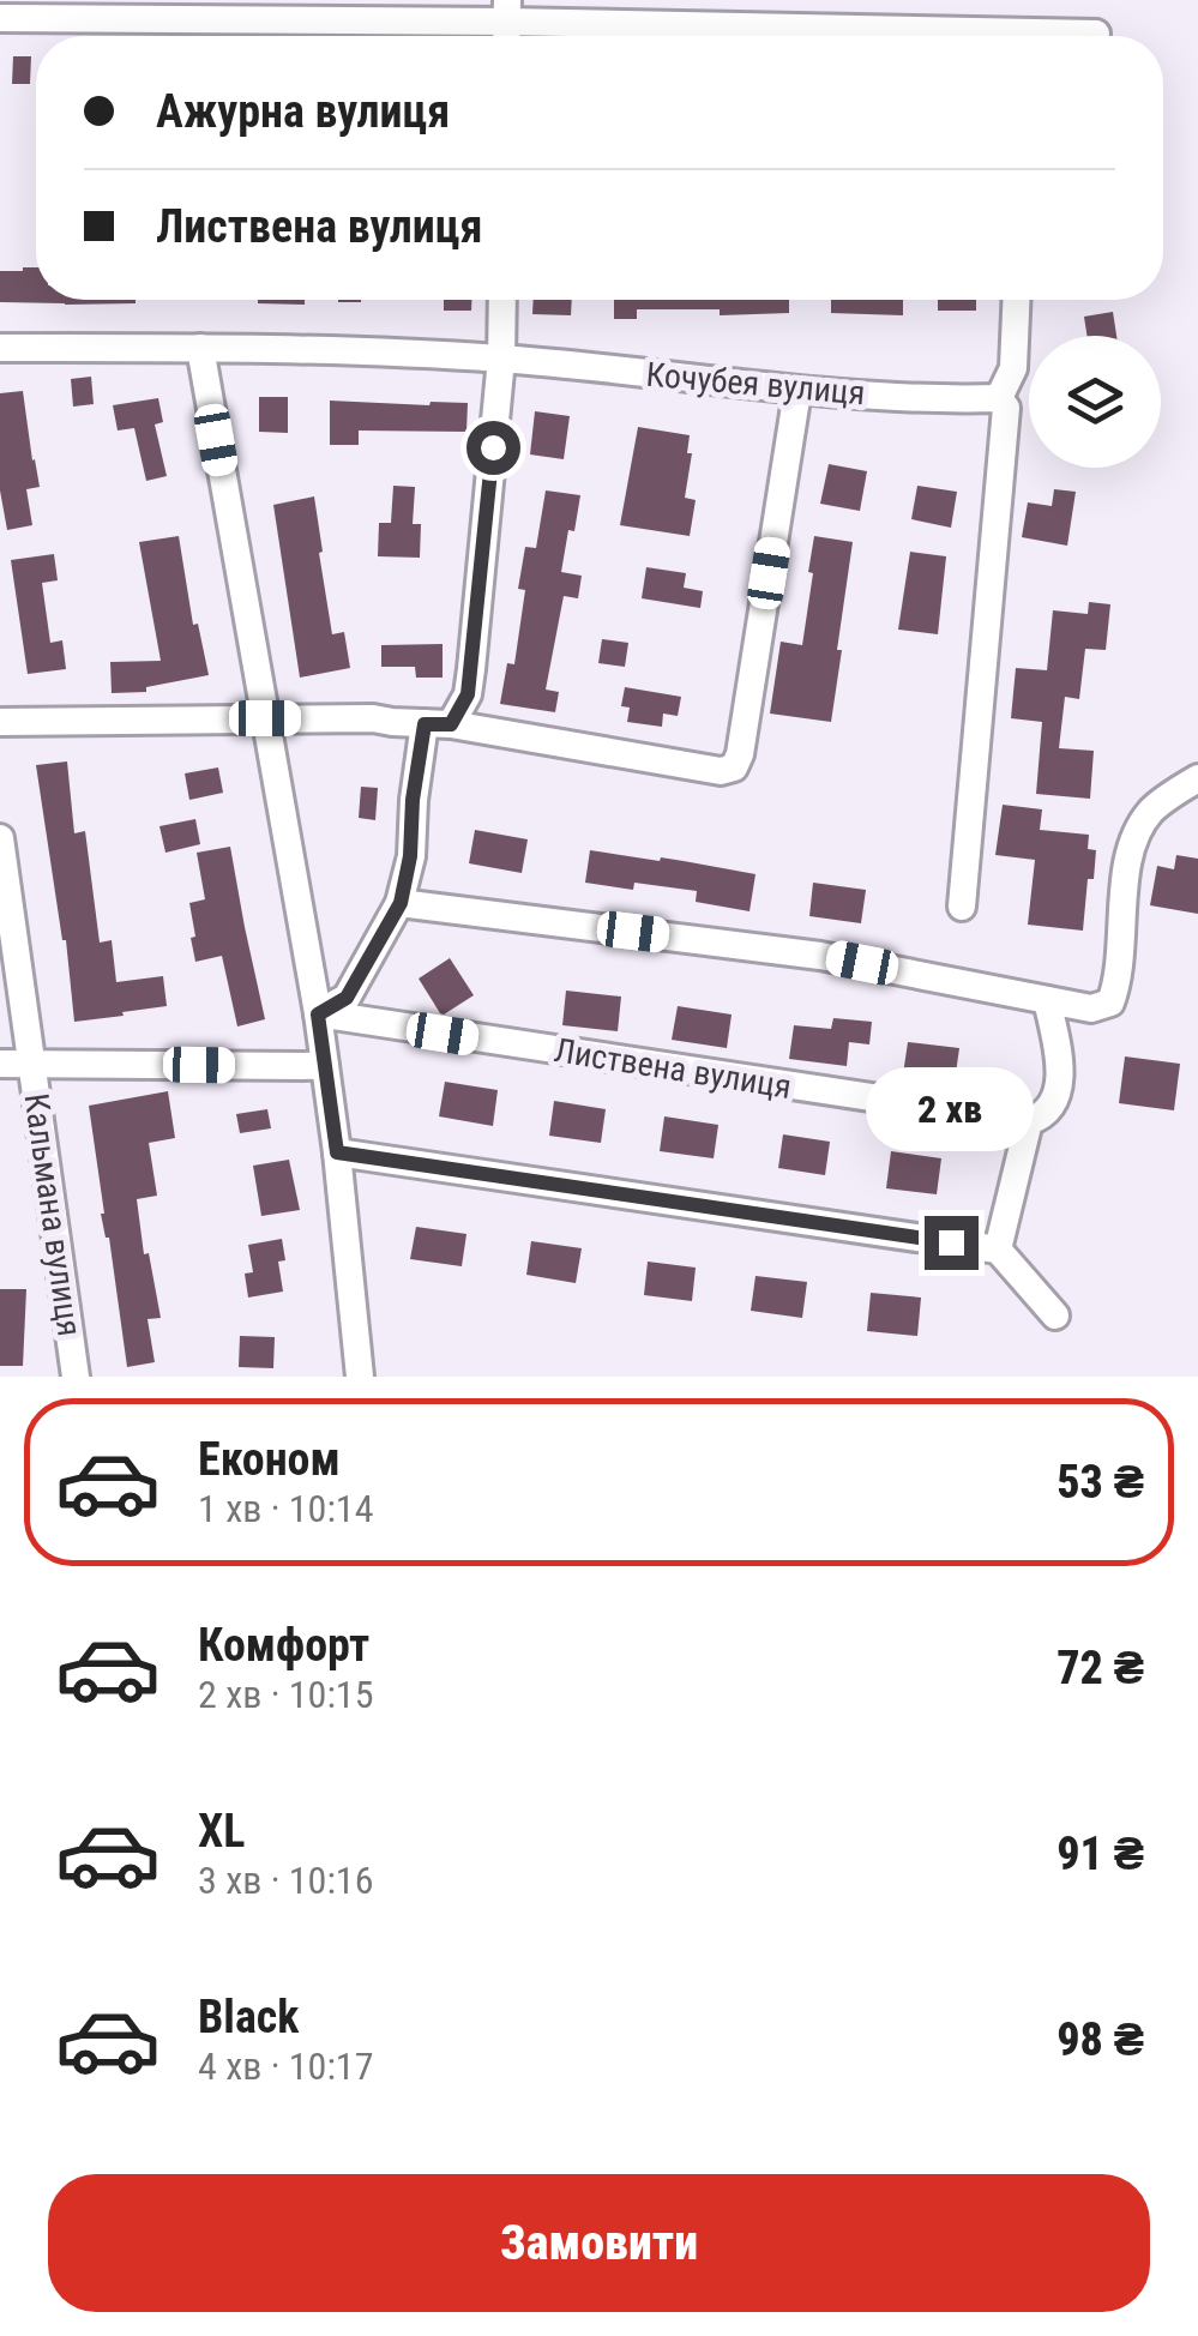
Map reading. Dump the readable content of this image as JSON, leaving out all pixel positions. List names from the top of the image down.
{
  "streets": {
    "street": ["Кочубея вулиця", "Листвена вулиця", "Кальмана вулиця"]
  },
  "page": {
    "banner": ["Ажурна вулиця", "Листвена вулиця"],
    "bubble": "2 хв",
    "list": [
      {
        "name": "Економ",
        "note": "1 хв · 10:14",
        "value": "53 ₴"
      },
      {
        "name": "Комфорт",
        "note": "2 хв · 10:15",
        "value": "72 ₴"
      },
      {
        "name": "XL",
        "note": "3 хв · 10:16",
        "value": "91 ₴"
      },
      {
        "name": "Black",
        "note": "4 хв · 10:17",
        "value": "98 ₴"
      }
    ],
    "buttons": "Замовити"
  }
}
